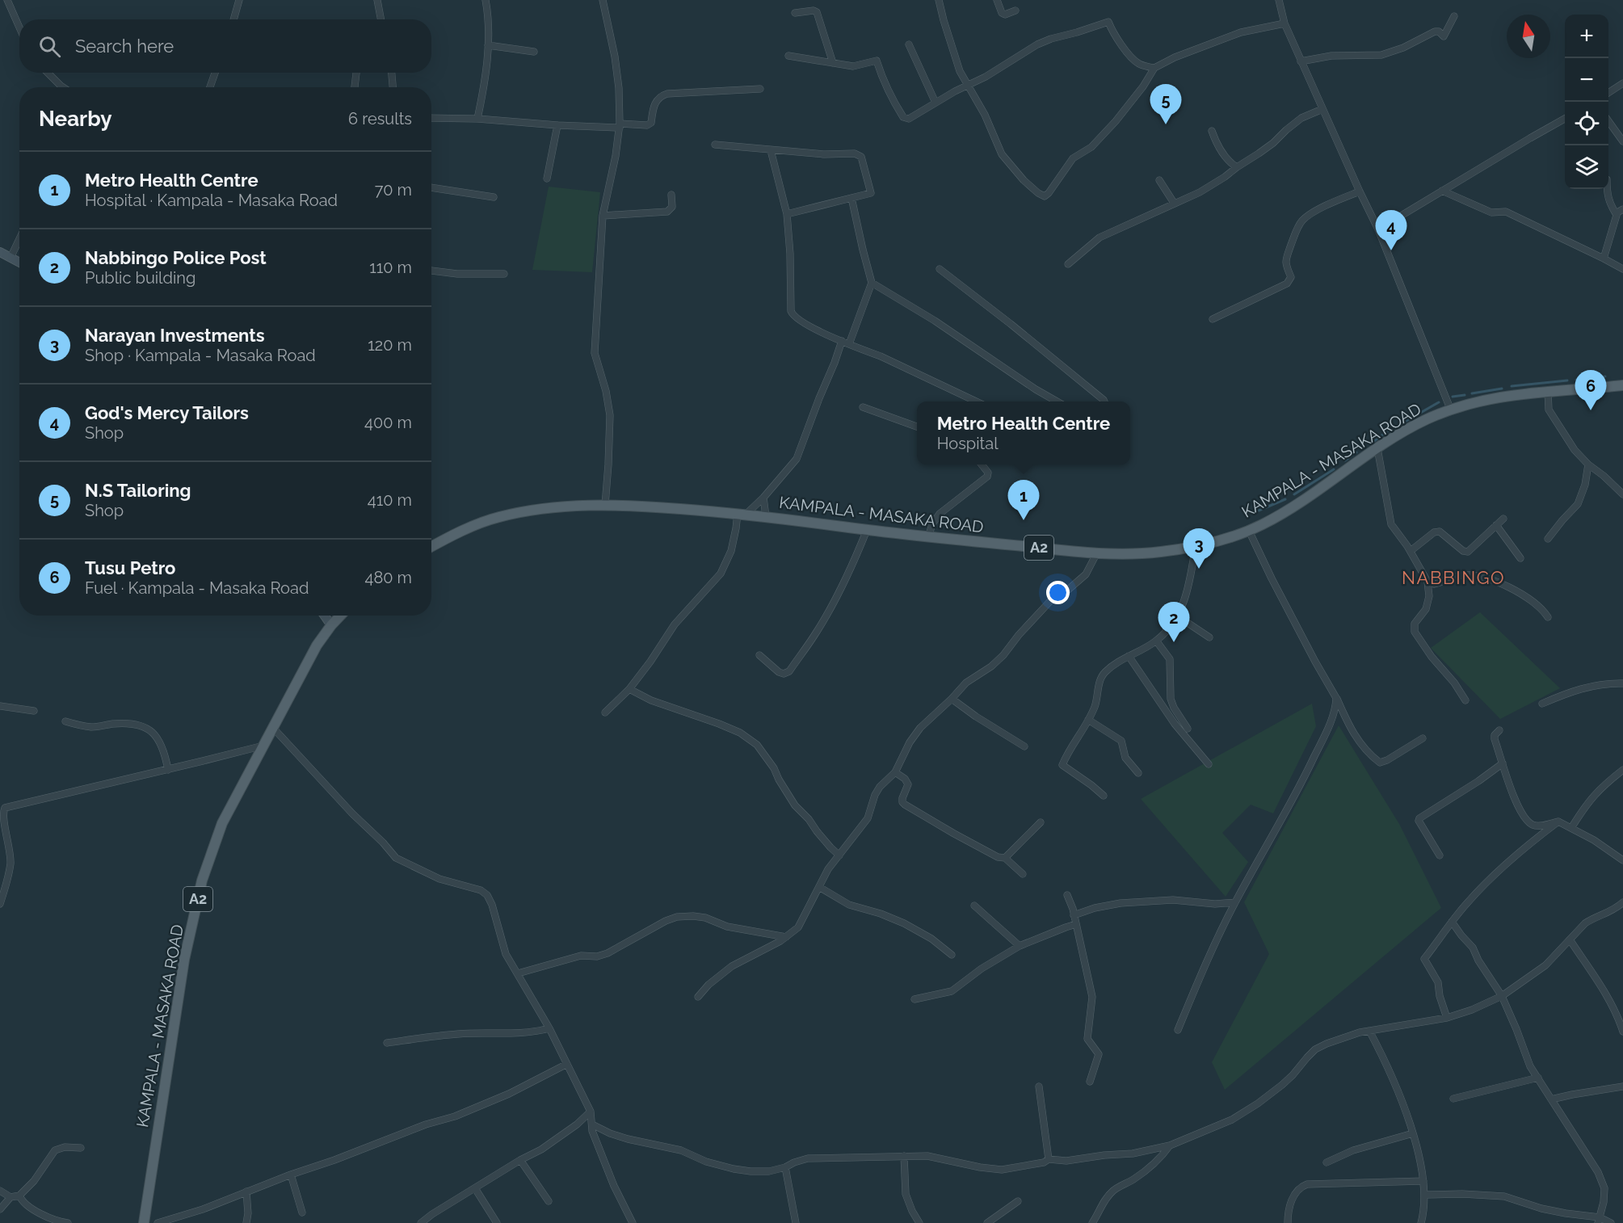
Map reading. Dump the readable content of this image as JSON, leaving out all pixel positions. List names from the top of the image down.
{
  "streets": {
    "main road": ["KAMPALA - MASAKA ROAD", "A2"]
  },
  "districts": ["NABBINGO"],
  "north": "top",
  "page": {
    "map_buttons": ["+", "−"],
    "search": "Search here",
    "pins": [
      "5",
      "4",
      "6",
      "1",
      "3",
      "2"
    ],
    "heading": ["Nearby", "6 results"],
    "list": [
      {
        "mark": "1",
        "name": "Metro Health Centre",
        "note": "Hospital · Kampala - Masaka Road",
        "value": "70 m"
      },
      {
        "mark": "2",
        "name": "Nabbingo Police Post",
        "note": "Public building",
        "value": "110 m"
      },
      {
        "mark": "3",
        "name": "Narayan Investments",
        "note": "Shop · Kampala - Masaka Road",
        "value": "120 m"
      },
      {
        "mark": "4",
        "name": "God's Mercy Tailors",
        "note": "Shop",
        "value": "400 m"
      },
      {
        "mark": "5",
        "name": "N.S Tailoring",
        "note": "Shop",
        "value": "410 m"
      },
      {
        "mark": "6",
        "name": "Tusu Petro",
        "note": "Fuel · Kampala - Masaka Road",
        "value": "480 m"
      }
    ],
    "popup": ["Metro Health Centre", "Hospital"]
  }
}
